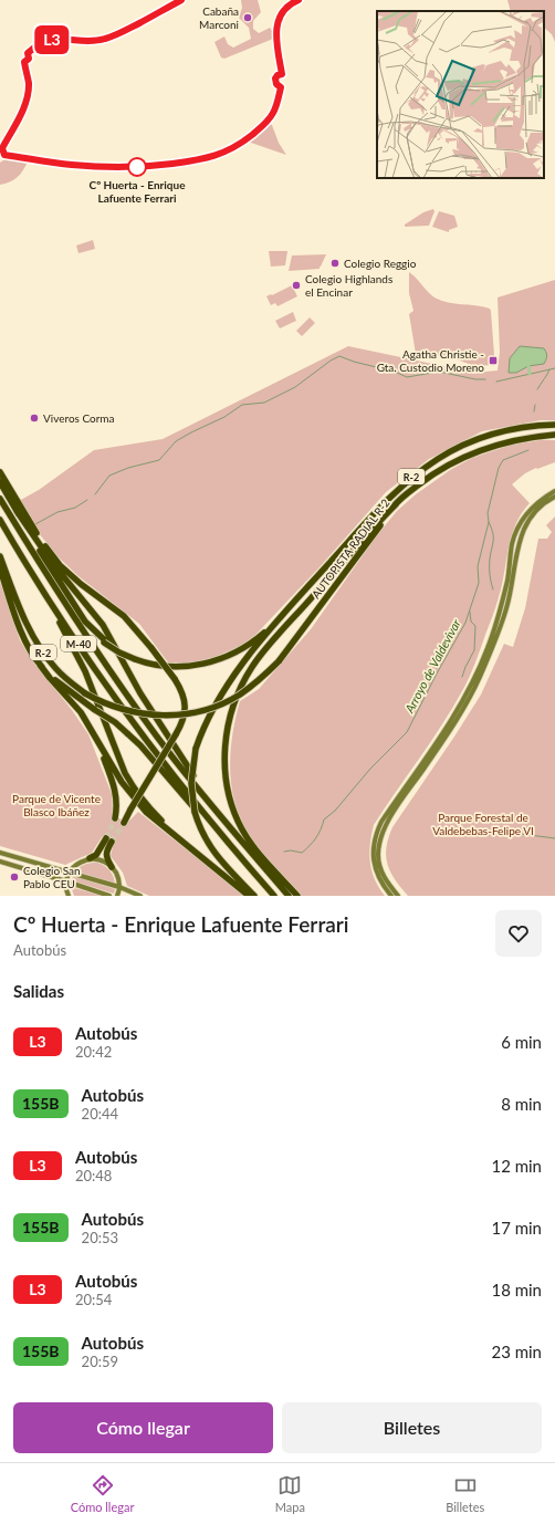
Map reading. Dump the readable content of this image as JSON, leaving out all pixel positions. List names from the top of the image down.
{
  "streets": {
    "highway": ["R-2", "AUTOPISTA RADIAL R-2", "M-40"]
  },
  "crossings": [
    ["AUTOPISTA RADIAL R-2", "M-40"]
  ],
  "water": ["Arroyo de Valdevivar"],
  "parks": ["Parque de Vicente Blasco Ibáñez", "Parque Forestal de Valdebebas-Felipe VI"],
  "places": {
    "other": [
      "Cabaña Marconi",
      "Cº Huerta - Enrique Lafuente Ferrari",
      "Colegio Reggio",
      "Colegio Highlands el Encinar",
      "Viveros Corma",
      "Colegio San Pablo CEU"
    ],
    "transit": ["Agatha Christie - Gta. Custodio Moreno"]
  },
  "lines": ["bus line L3"],
  "page": {
    "on_map": "L3",
    "heading": [
      ["Cº Huerta - Enrique Lafuente Ferrari", "Autobús"],
      "Salidas"
    ],
    "list": [
      {
        "mark": "L3",
        "name": "Autobús",
        "note": "20:42",
        "value": "6 min"
      },
      {
        "mark": "155B",
        "name": "Autobús",
        "note": "20:44",
        "value": "8 min"
      },
      {
        "mark": "L3",
        "name": "Autobús",
        "note": "20:48",
        "value": "12 min"
      },
      {
        "mark": "155B",
        "name": "Autobús",
        "note": "20:53",
        "value": "17 min"
      },
      {
        "mark": "L3",
        "name": "Autobús",
        "note": "20:54",
        "value": "18 min"
      },
      {
        "mark": "155B",
        "name": "Autobús",
        "note": "20:59",
        "value": "23 min"
      }
    ],
    "buttons": ["Cómo llegar", "Billetes"],
    "tabs": ["Cómo llegar", "Mapa", "Billetes"]
  }
}
